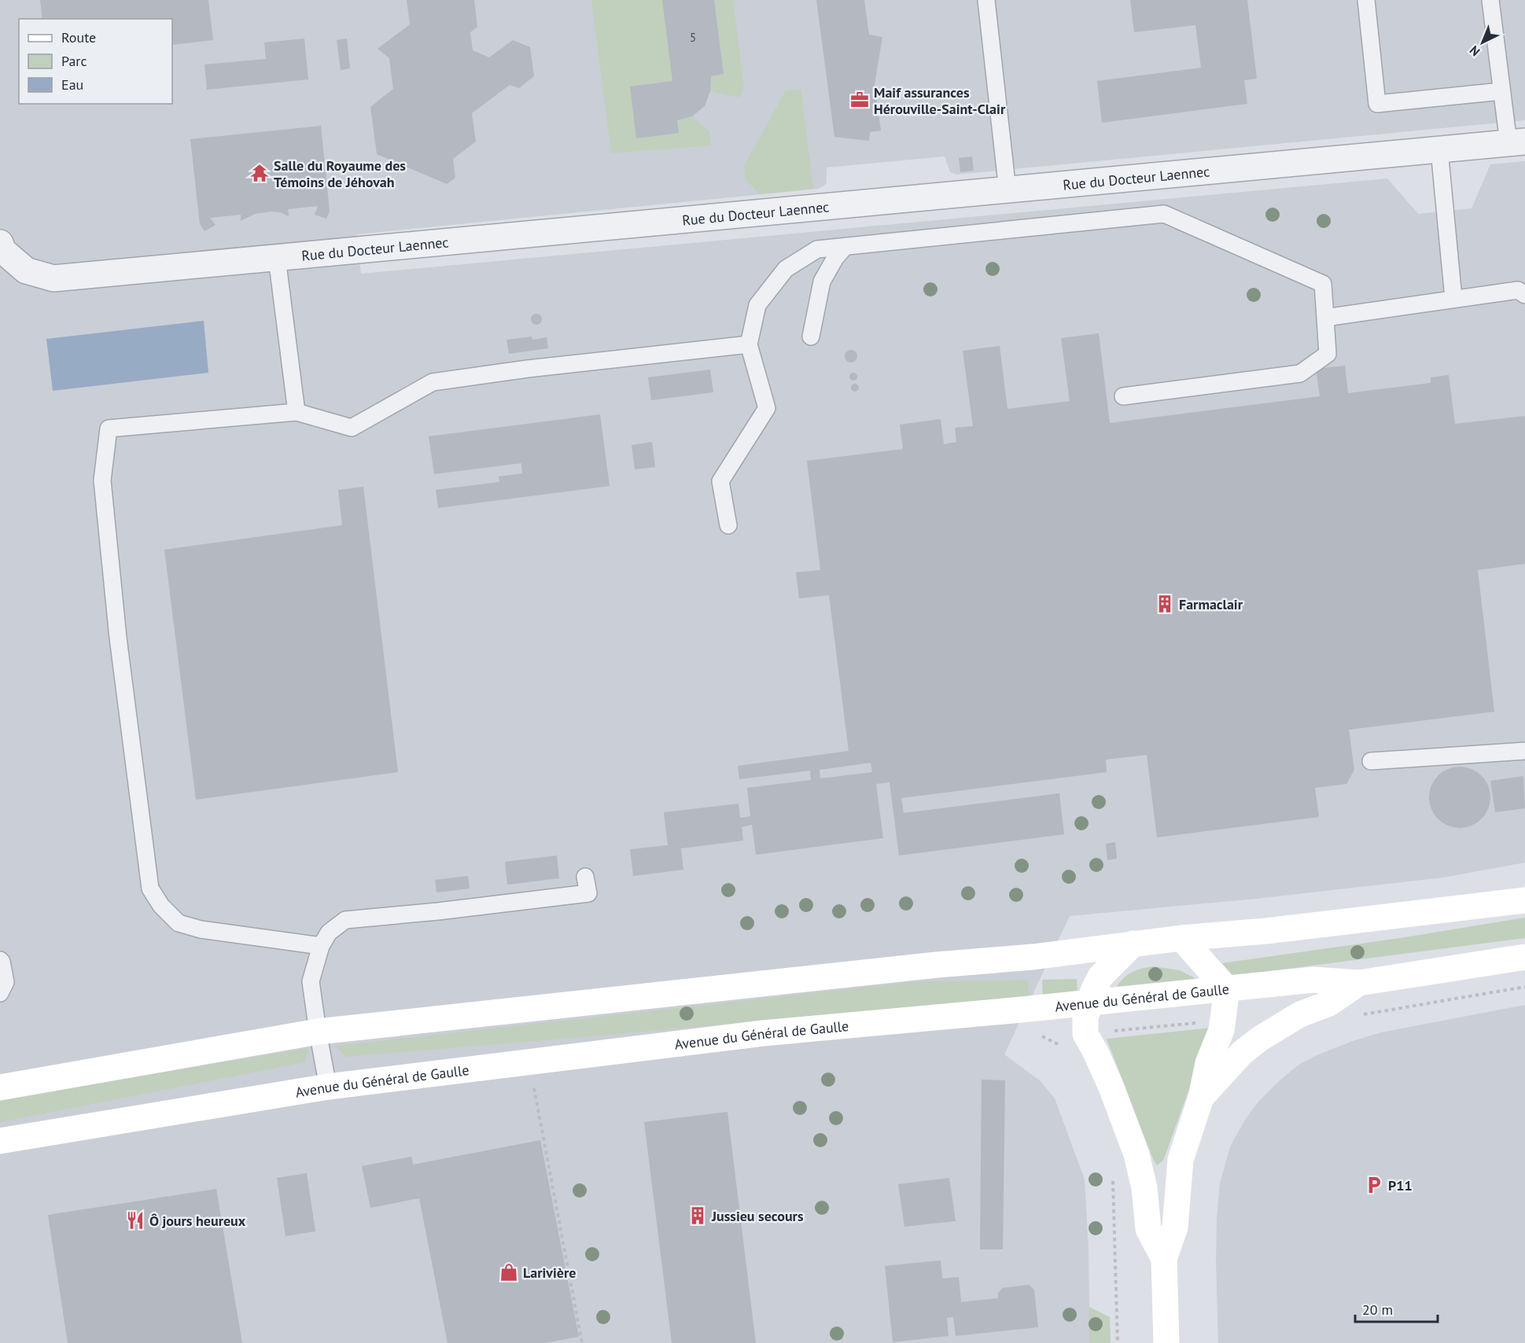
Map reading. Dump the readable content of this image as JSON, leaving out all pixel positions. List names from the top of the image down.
{
  "streets": {
    "main road": ["Avenue du Général de Gaulle"],
    "street": ["Rue du Docteur Laennec"]
  },
  "places": {
    "office": ["Maif assurances Hérouville-Saint-Clair"],
    "temple": ["Salle du Royaume des Témoins de Jéhovah"],
    "building": ["Farmaclair", "Jussieu secours"],
    "parking": ["P11"],
    "restaurant": ["Ô jours heureux"],
    "shop": ["Larivière"]
  },
  "house_numbers": ["5"],
  "legend": ["Route", "Parc", "Eau"],
  "scale_bar": "20 m",
  "north": "bottom left"
}
